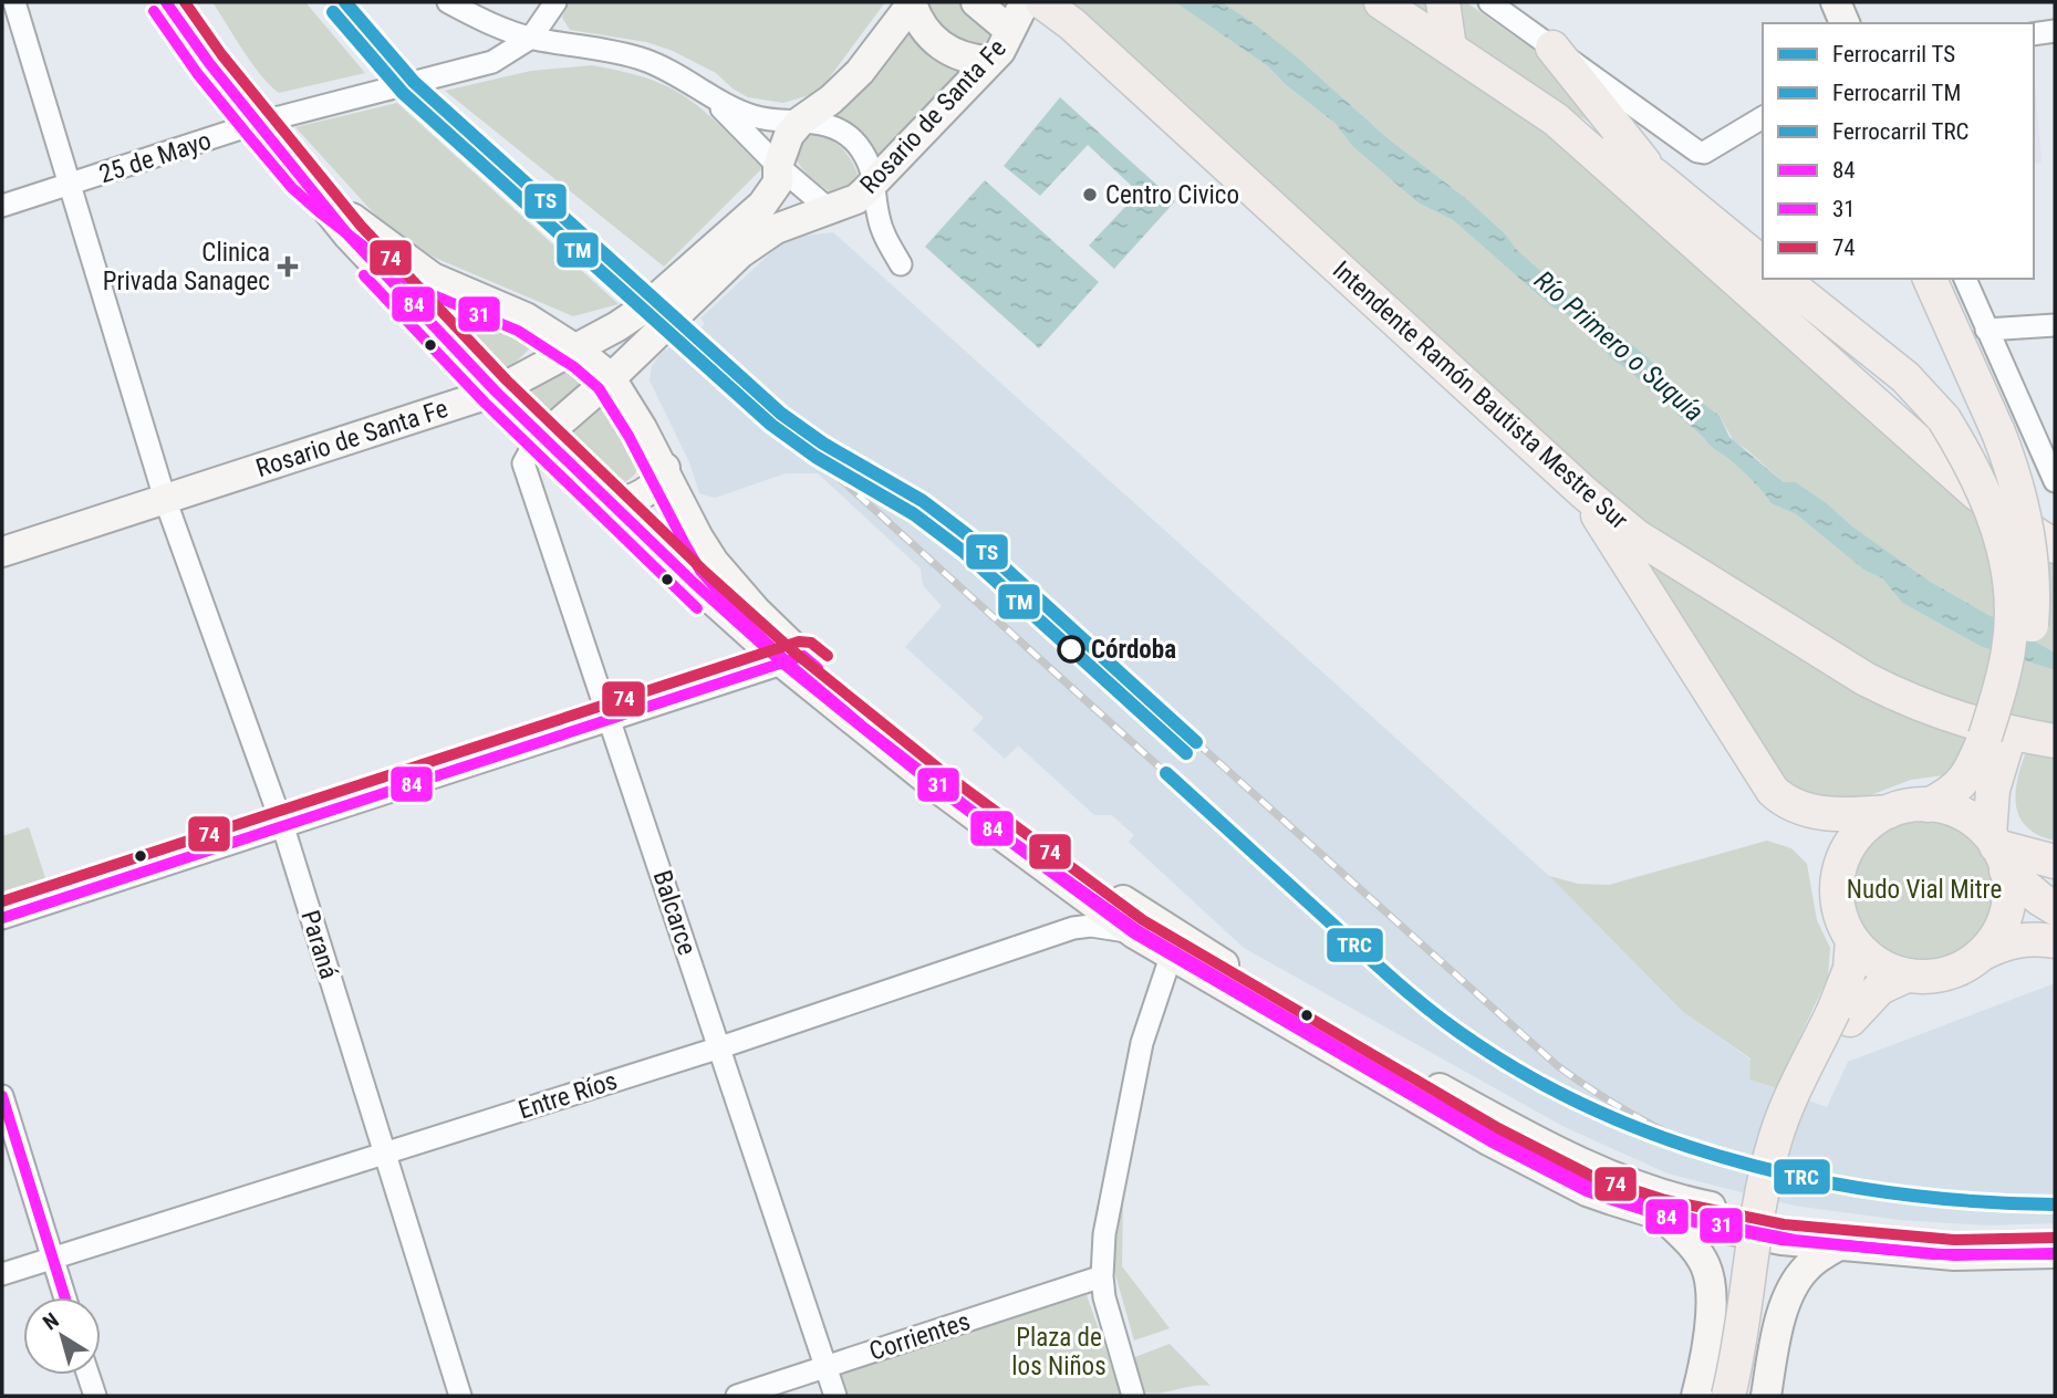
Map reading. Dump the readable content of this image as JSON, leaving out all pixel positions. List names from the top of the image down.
{
  "streets": {
    "main road": ["Rosario de Santa Fe", "Intendente Ramón Bautista Mestre Sur"],
    "street": [
      "25 de Mayo",
      "Balcarce",
      "Paraná",
      "Entre Ríos",
      "Corrientes"
    ]
  },
  "crossings": [
    ["Rosario de Santa Fe", "Intendente Ramón Bautista Mestre Sur"],
    ["Rosario de Santa Fe", "Balcarce"],
    ["Rosario de Santa Fe", "Paraná"],
    ["25 de Mayo", "Paraná"],
    ["Balcarce", "Entre Ríos"],
    ["Balcarce", "Corrientes"],
    ["Paraná", "Entre Ríos"]
  ],
  "water": ["Río Primero o Suquía"],
  "parks": ["Nudo Vial Mitre", "Plaza de los Niños"],
  "places": {
    "other": ["Centro Civico", "Córdoba"],
    "health": ["Clinica Privada Sanagec"]
  },
  "lines": [
    "rail line TS",
    "transit line 84",
    "transit line 74",
    "transit line 31",
    "rail line TM",
    "rail line TRC"
  ],
  "legend": [
    "Ferrocarril TS",
    "Ferrocarril TM",
    "Ferrocarril TRC",
    "84",
    "31",
    "74"
  ],
  "north": "top left"
}
